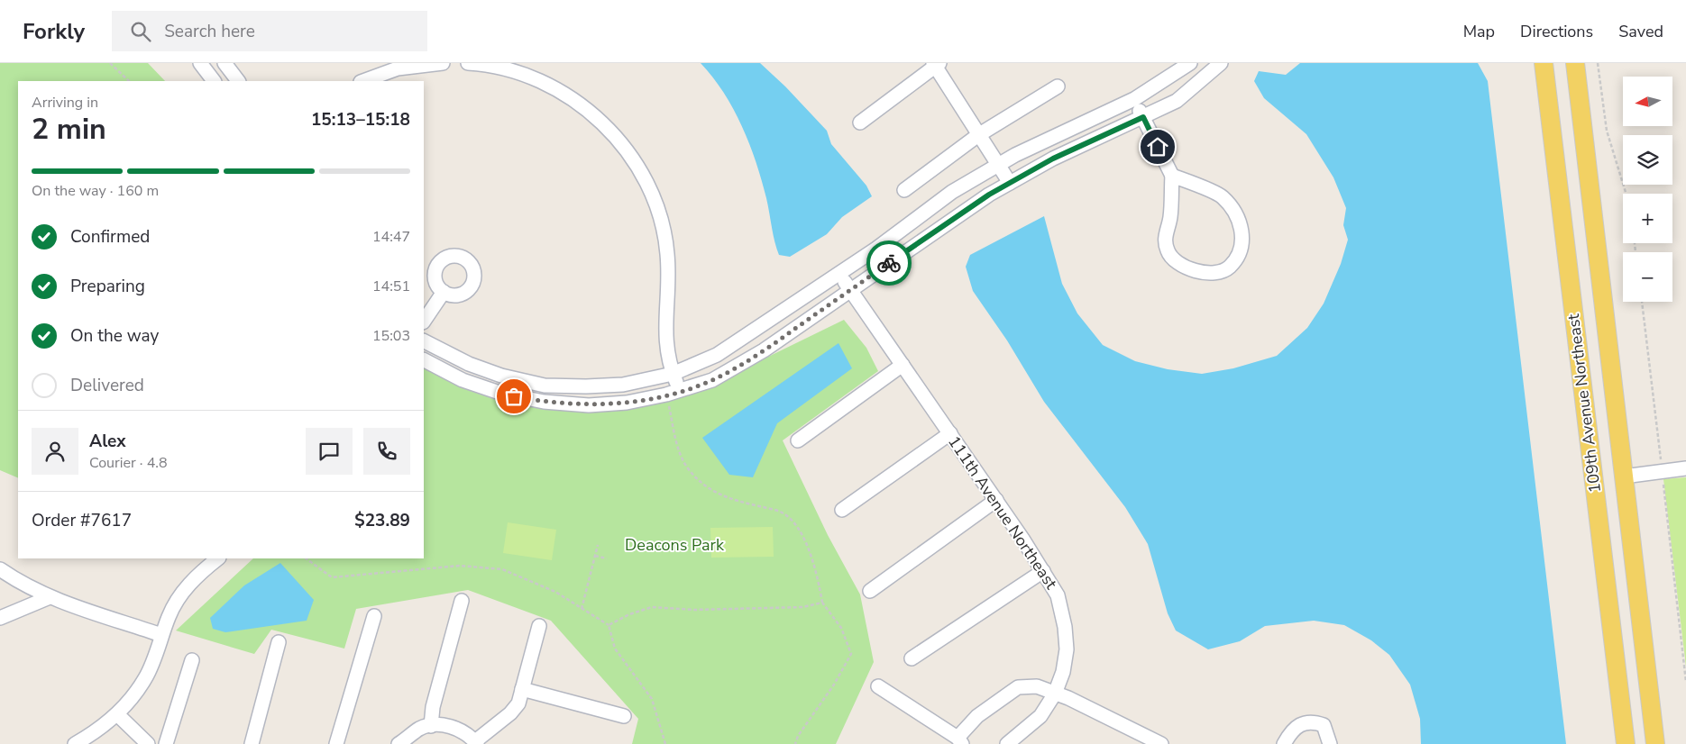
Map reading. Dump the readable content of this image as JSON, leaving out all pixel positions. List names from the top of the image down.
{
  "streets": {
    "main road": ["109th Avenue Northeast"],
    "street": ["111th Avenue Northeast"]
  },
  "parks": ["Deacons Park"],
  "north": "left",
  "page": {
    "header": "Forkly",
    "search": "Search here",
    "nav": ["Map", "Directions", "Saved"],
    "map_buttons": ["+", "−"],
    "heading": ["2 min", "Arriving in", "15:13–15:18"],
    "panel": [
      "Alex",
      "Courier · 4.8",
      "Order #7617",
      "$23.89"
    ],
    "bar": "On the way · 160 m",
    "list": [
      ["Confirmed", "14:47"],
      ["Preparing", "14:51"],
      ["On the way", "15:03"],
      "Delivered"
    ]
  }
}
